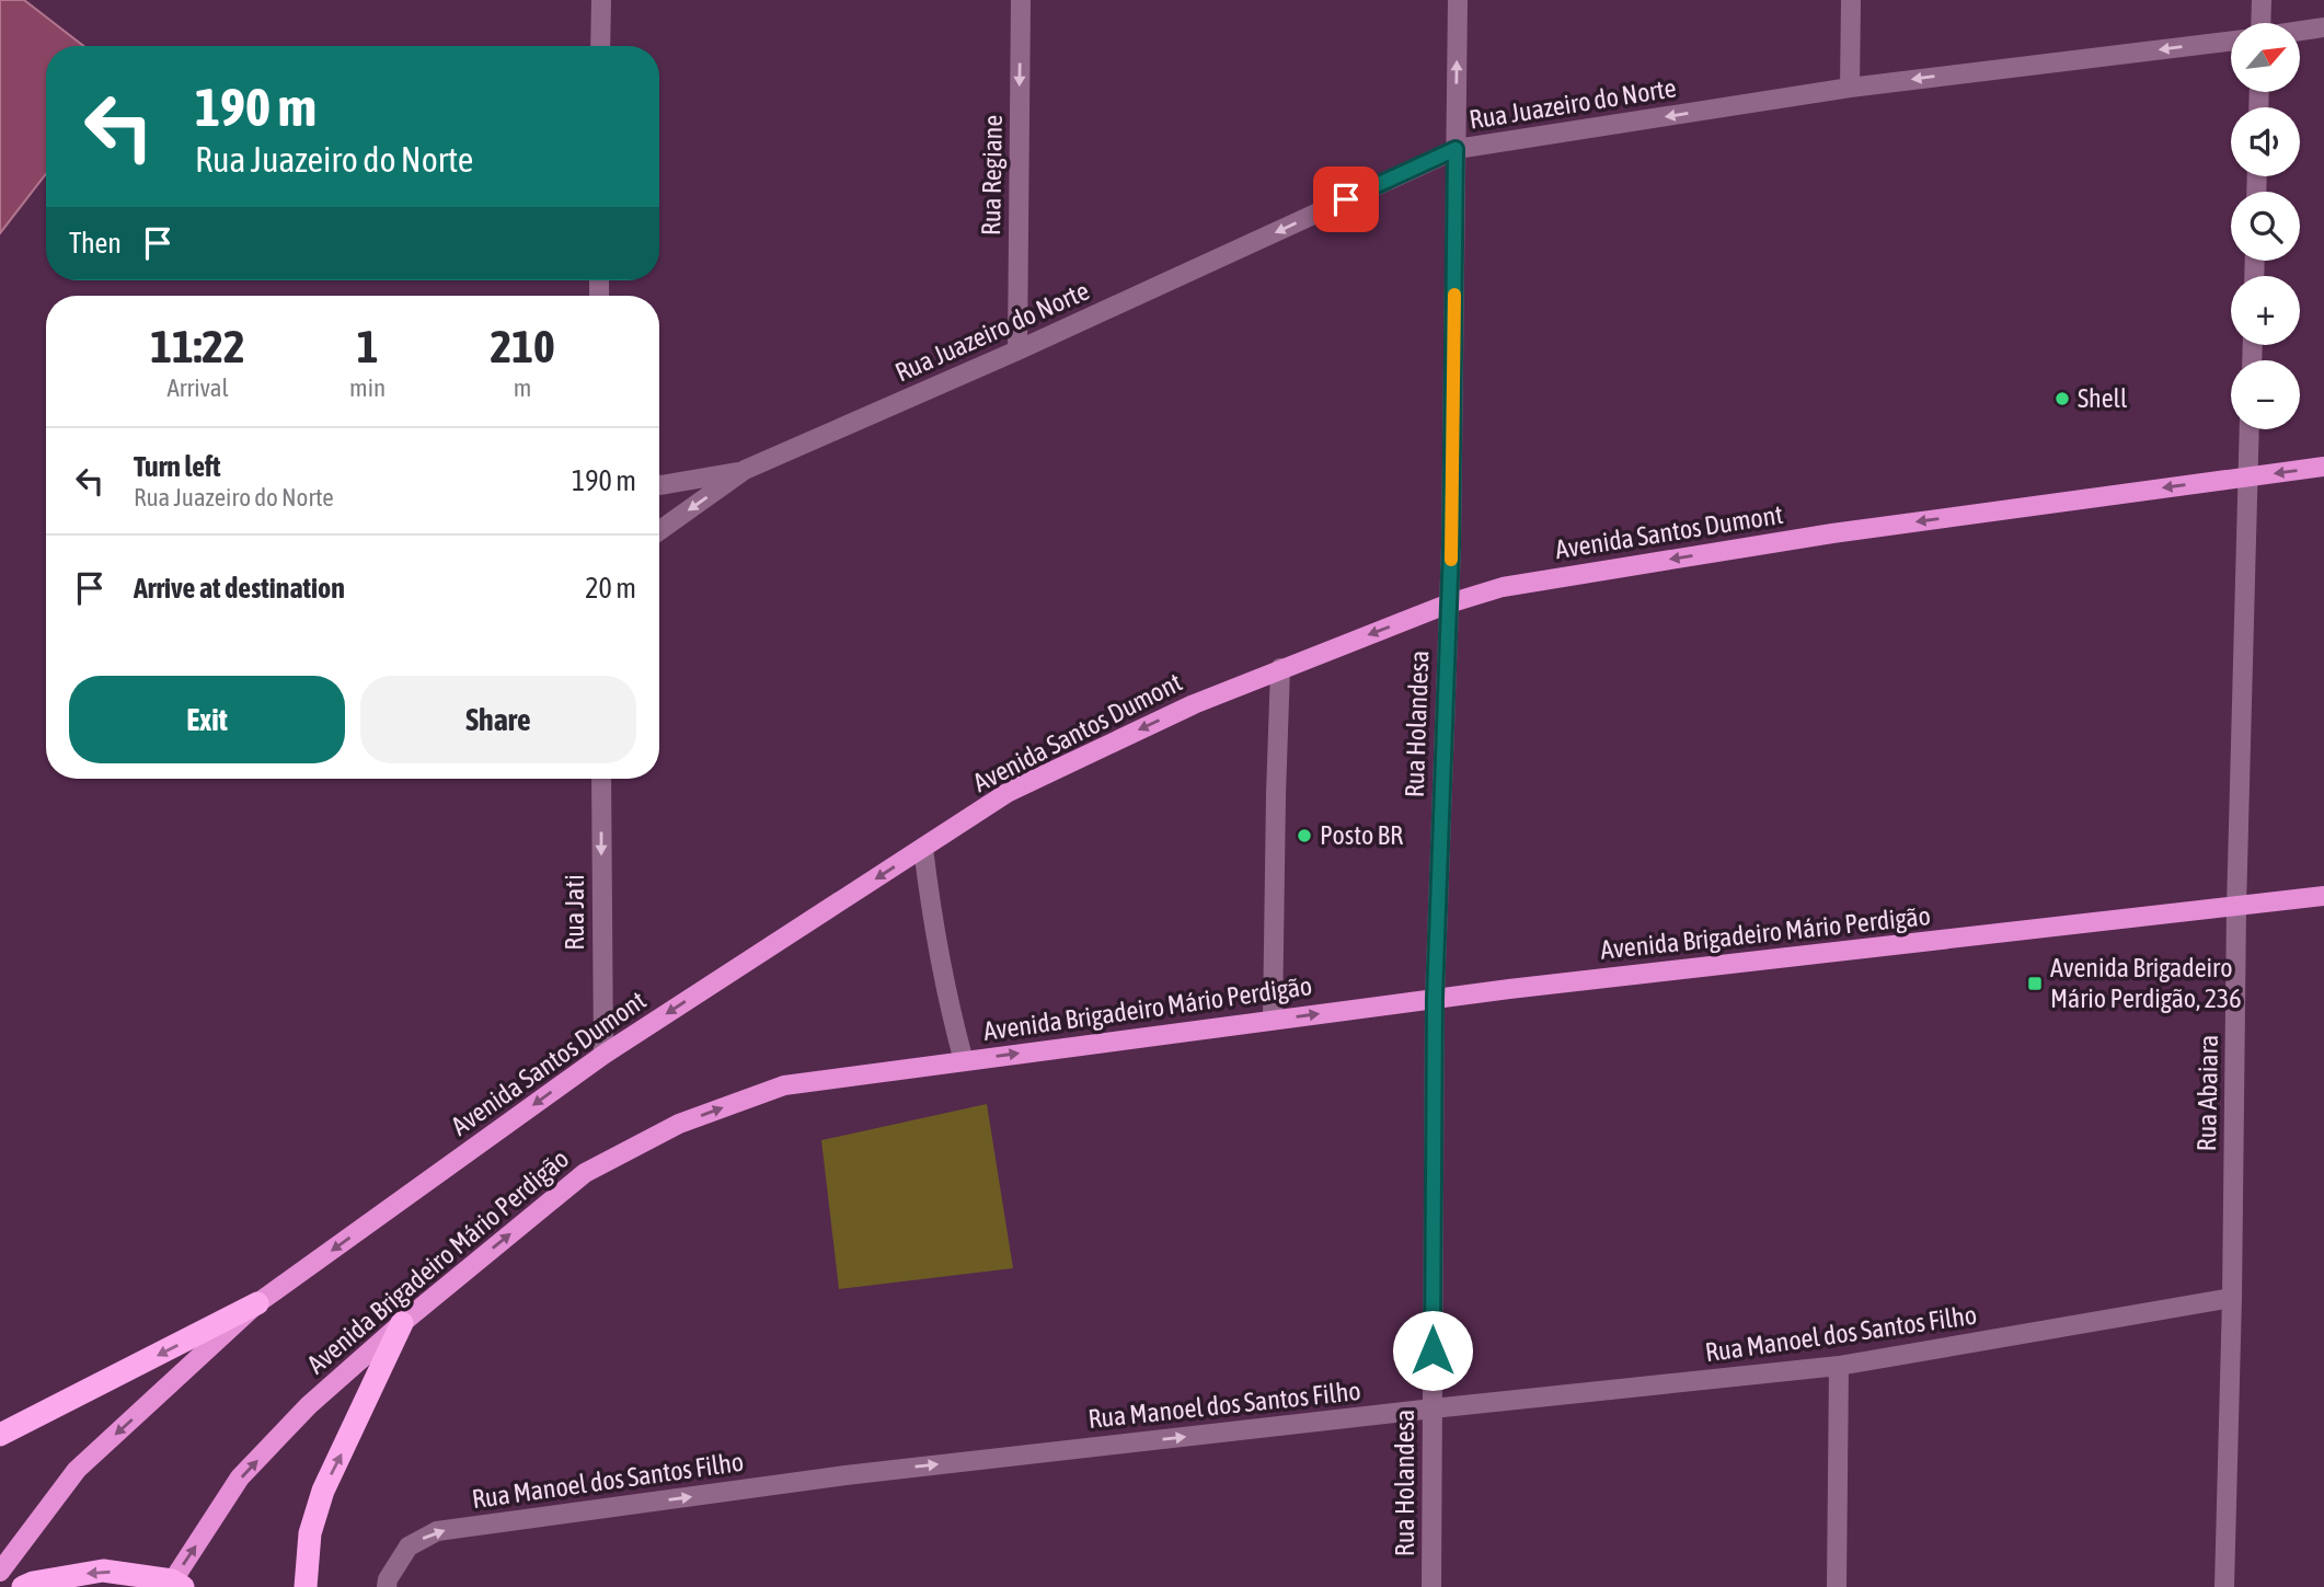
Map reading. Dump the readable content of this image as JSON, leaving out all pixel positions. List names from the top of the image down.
{
  "streets": {
    "main road": ["Avenida Santos Dumont", "Avenida Brigadeiro Mário Perdigão"],
    "street": [
      "Rua Juazeiro do Norte",
      "Rua Regiane",
      "Rua Holandesa",
      "Rua Jati",
      "Rua Abaiara",
      "Rua Manoel dos Santos Filho"
    ]
  },
  "crossings": [
    ["Rua Juazeiro do Norte", "Rua Regiane"],
    ["Rua Juazeiro do Norte", "Rua Holandesa"],
    ["Avenida Santos Dumont", "Rua Holandesa"],
    ["Avenida Santos Dumont", "Rua Jati"],
    ["Avenida Santos Dumont", "Rua Abaiara"],
    ["Rua Holandesa", "Avenida Brigadeiro Mário Perdigão"],
    ["Rua Holandesa", "Rua Manoel dos Santos Filho"],
    ["Avenida Brigadeiro Mário Perdigão", "Rua Abaiara"],
    ["Rua Abaiara", "Rua Manoel dos Santos Filho"]
  ],
  "one_way": [
    "Rua Juazeiro do Norte",
    "Rua Regiane",
    "Avenida Santos Dumont",
    "Rua Jati",
    "Avenida Brigadeiro Mário Perdigão",
    "Rua Manoel dos Santos Filho"
  ],
  "places": {
    "other": ["Shell", "Posto BR"],
    "transit": ["Avenida Brigadeiro Mário Perdigão, 236"]
  },
  "north": "top right",
  "page": {
    "map_buttons": ["+", "−"],
    "turn": ["190 m", "Rua Juazeiro do Norte"],
    "then": "Then",
    "eta": [
      "11:22",
      "Arrival",
      "1",
      "min",
      "210",
      "m"
    ],
    "list": [
      {
        "name": "Turn left",
        "note": "Rua Juazeiro do Norte",
        "value": "190 m"
      },
      {
        "name": "Arrive at destination",
        "value": "20 m"
      }
    ],
    "buttons": ["Exit", "Share"]
  }
}
